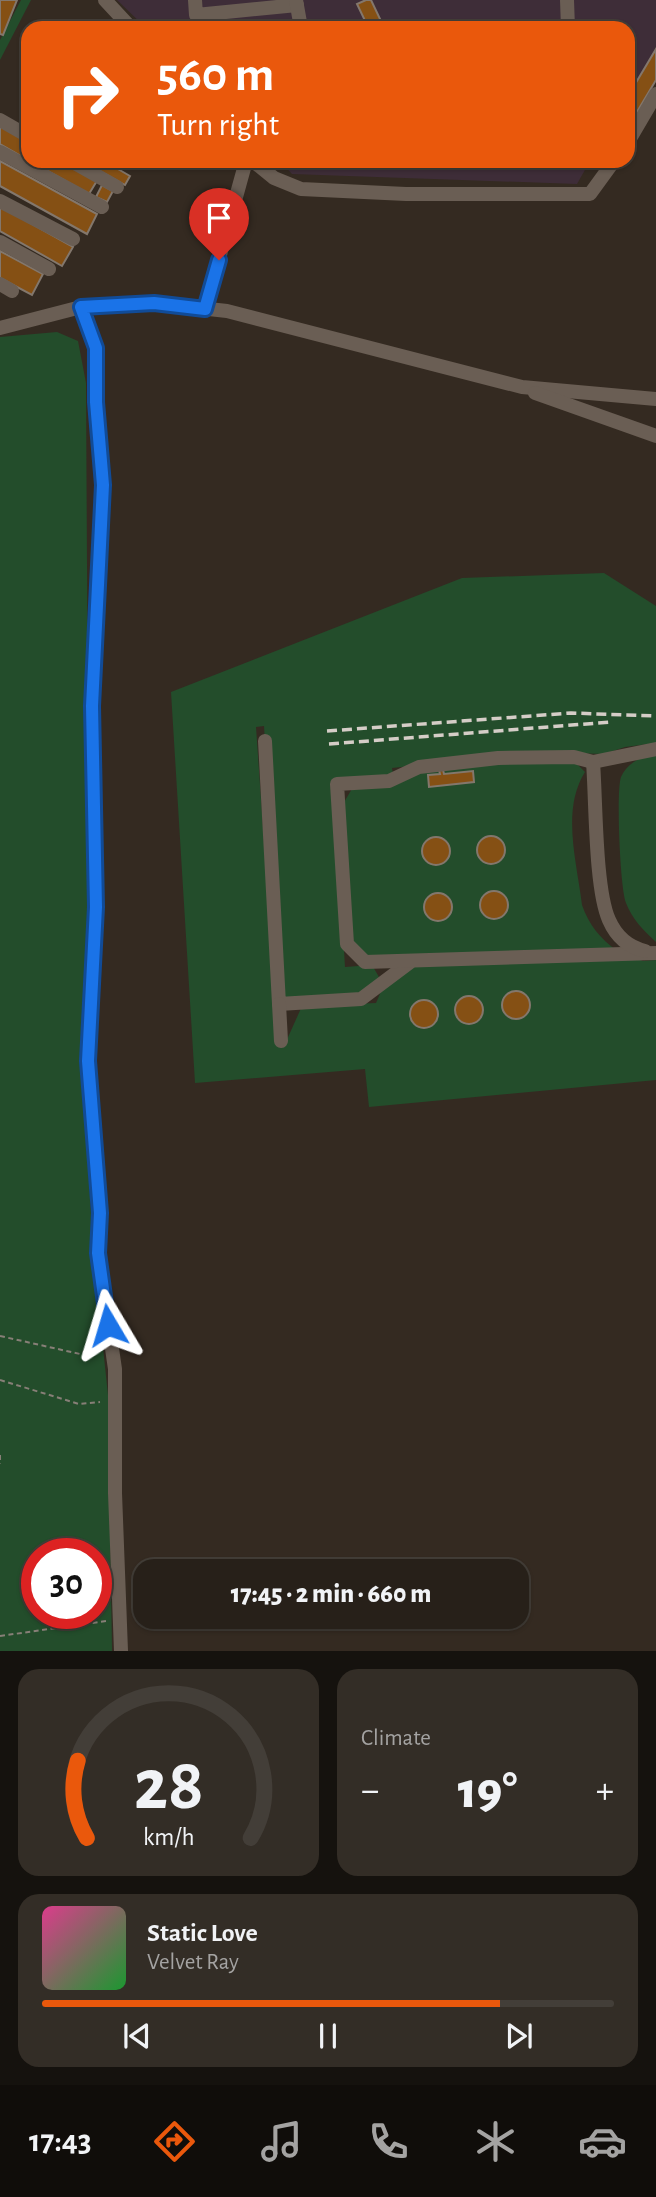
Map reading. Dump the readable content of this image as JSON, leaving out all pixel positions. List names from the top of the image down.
{
  "page": {
    "turn": ["560 m", "Turn right"],
    "limit": "30",
    "trip": "17:45 · 2 min · 660 m",
    "tile": "Climate",
    "heat": ["−", "19°", "+"],
    "song": ["Static Love", "Velvet Ray"],
    "tabs": "17:43",
    "gauge": ["28", "km/h"]
  }
}
